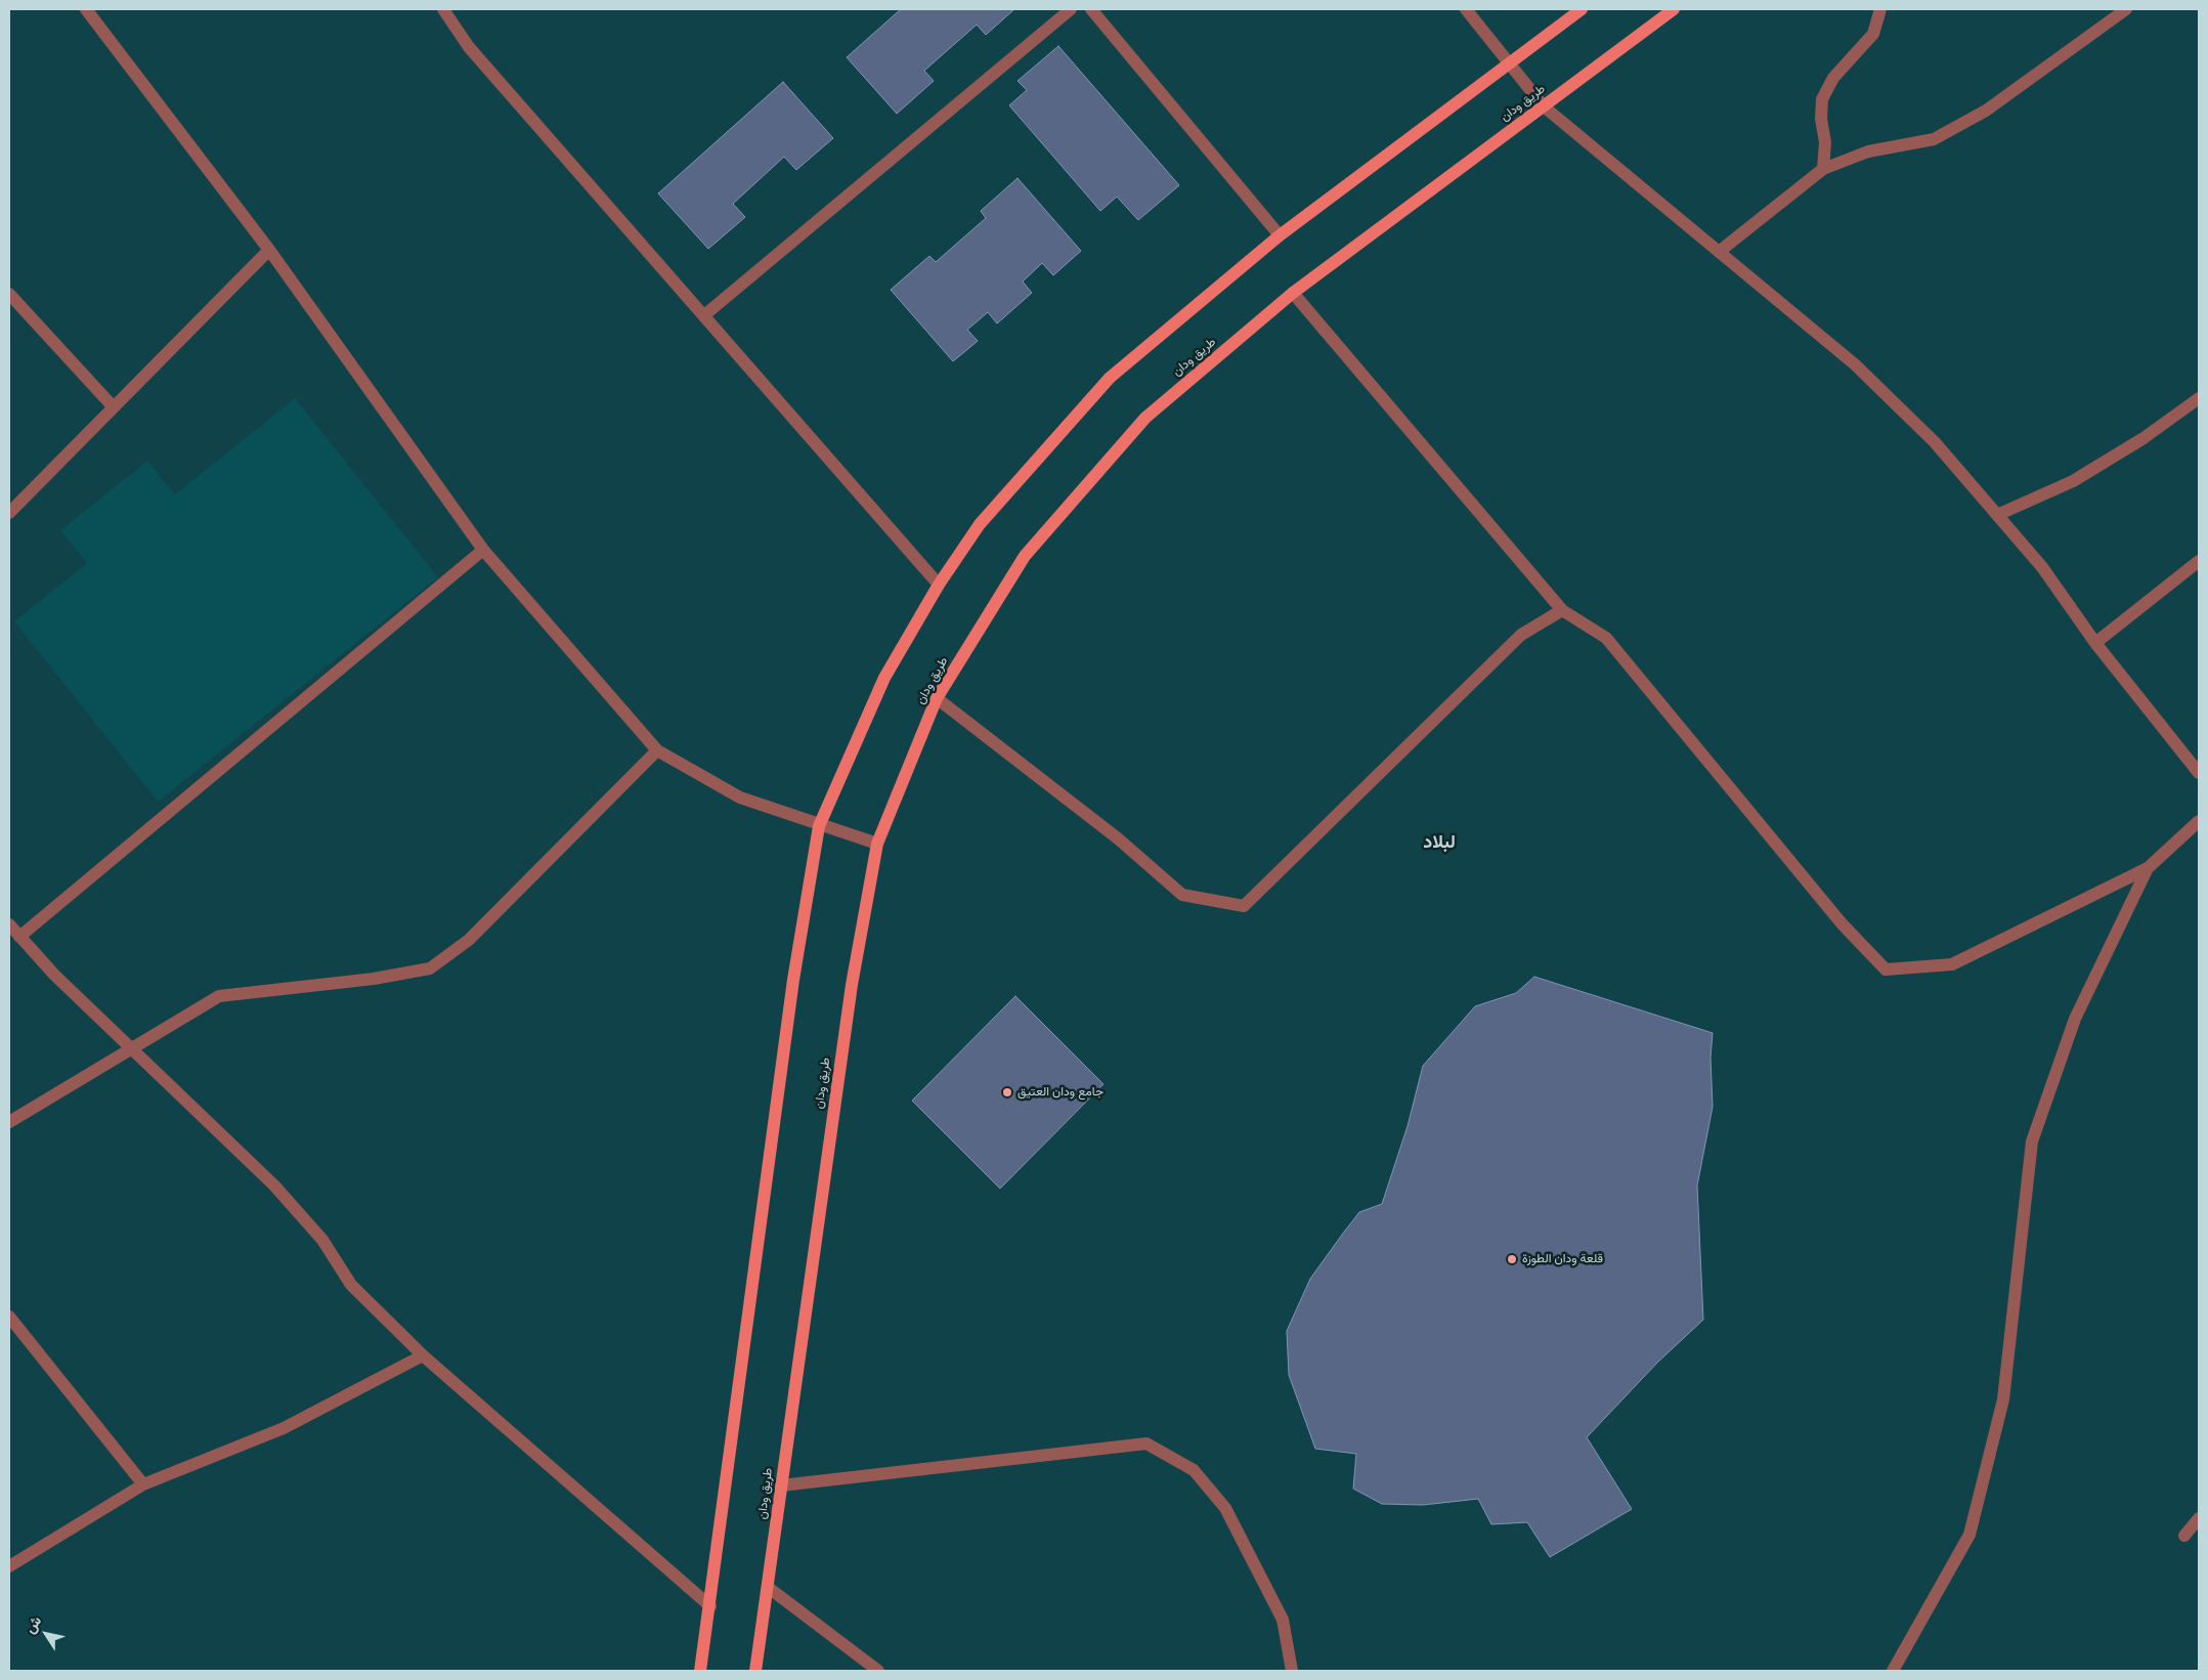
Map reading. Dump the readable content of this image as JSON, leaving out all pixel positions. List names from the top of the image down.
{
  "streets": {
    "main road": ["طريق ودان"]
  },
  "districts": ["لبلاد"],
  "places": ["جامع ودان العتيق", "قلعة ودان الطوزة"],
  "north": "top left"
}
